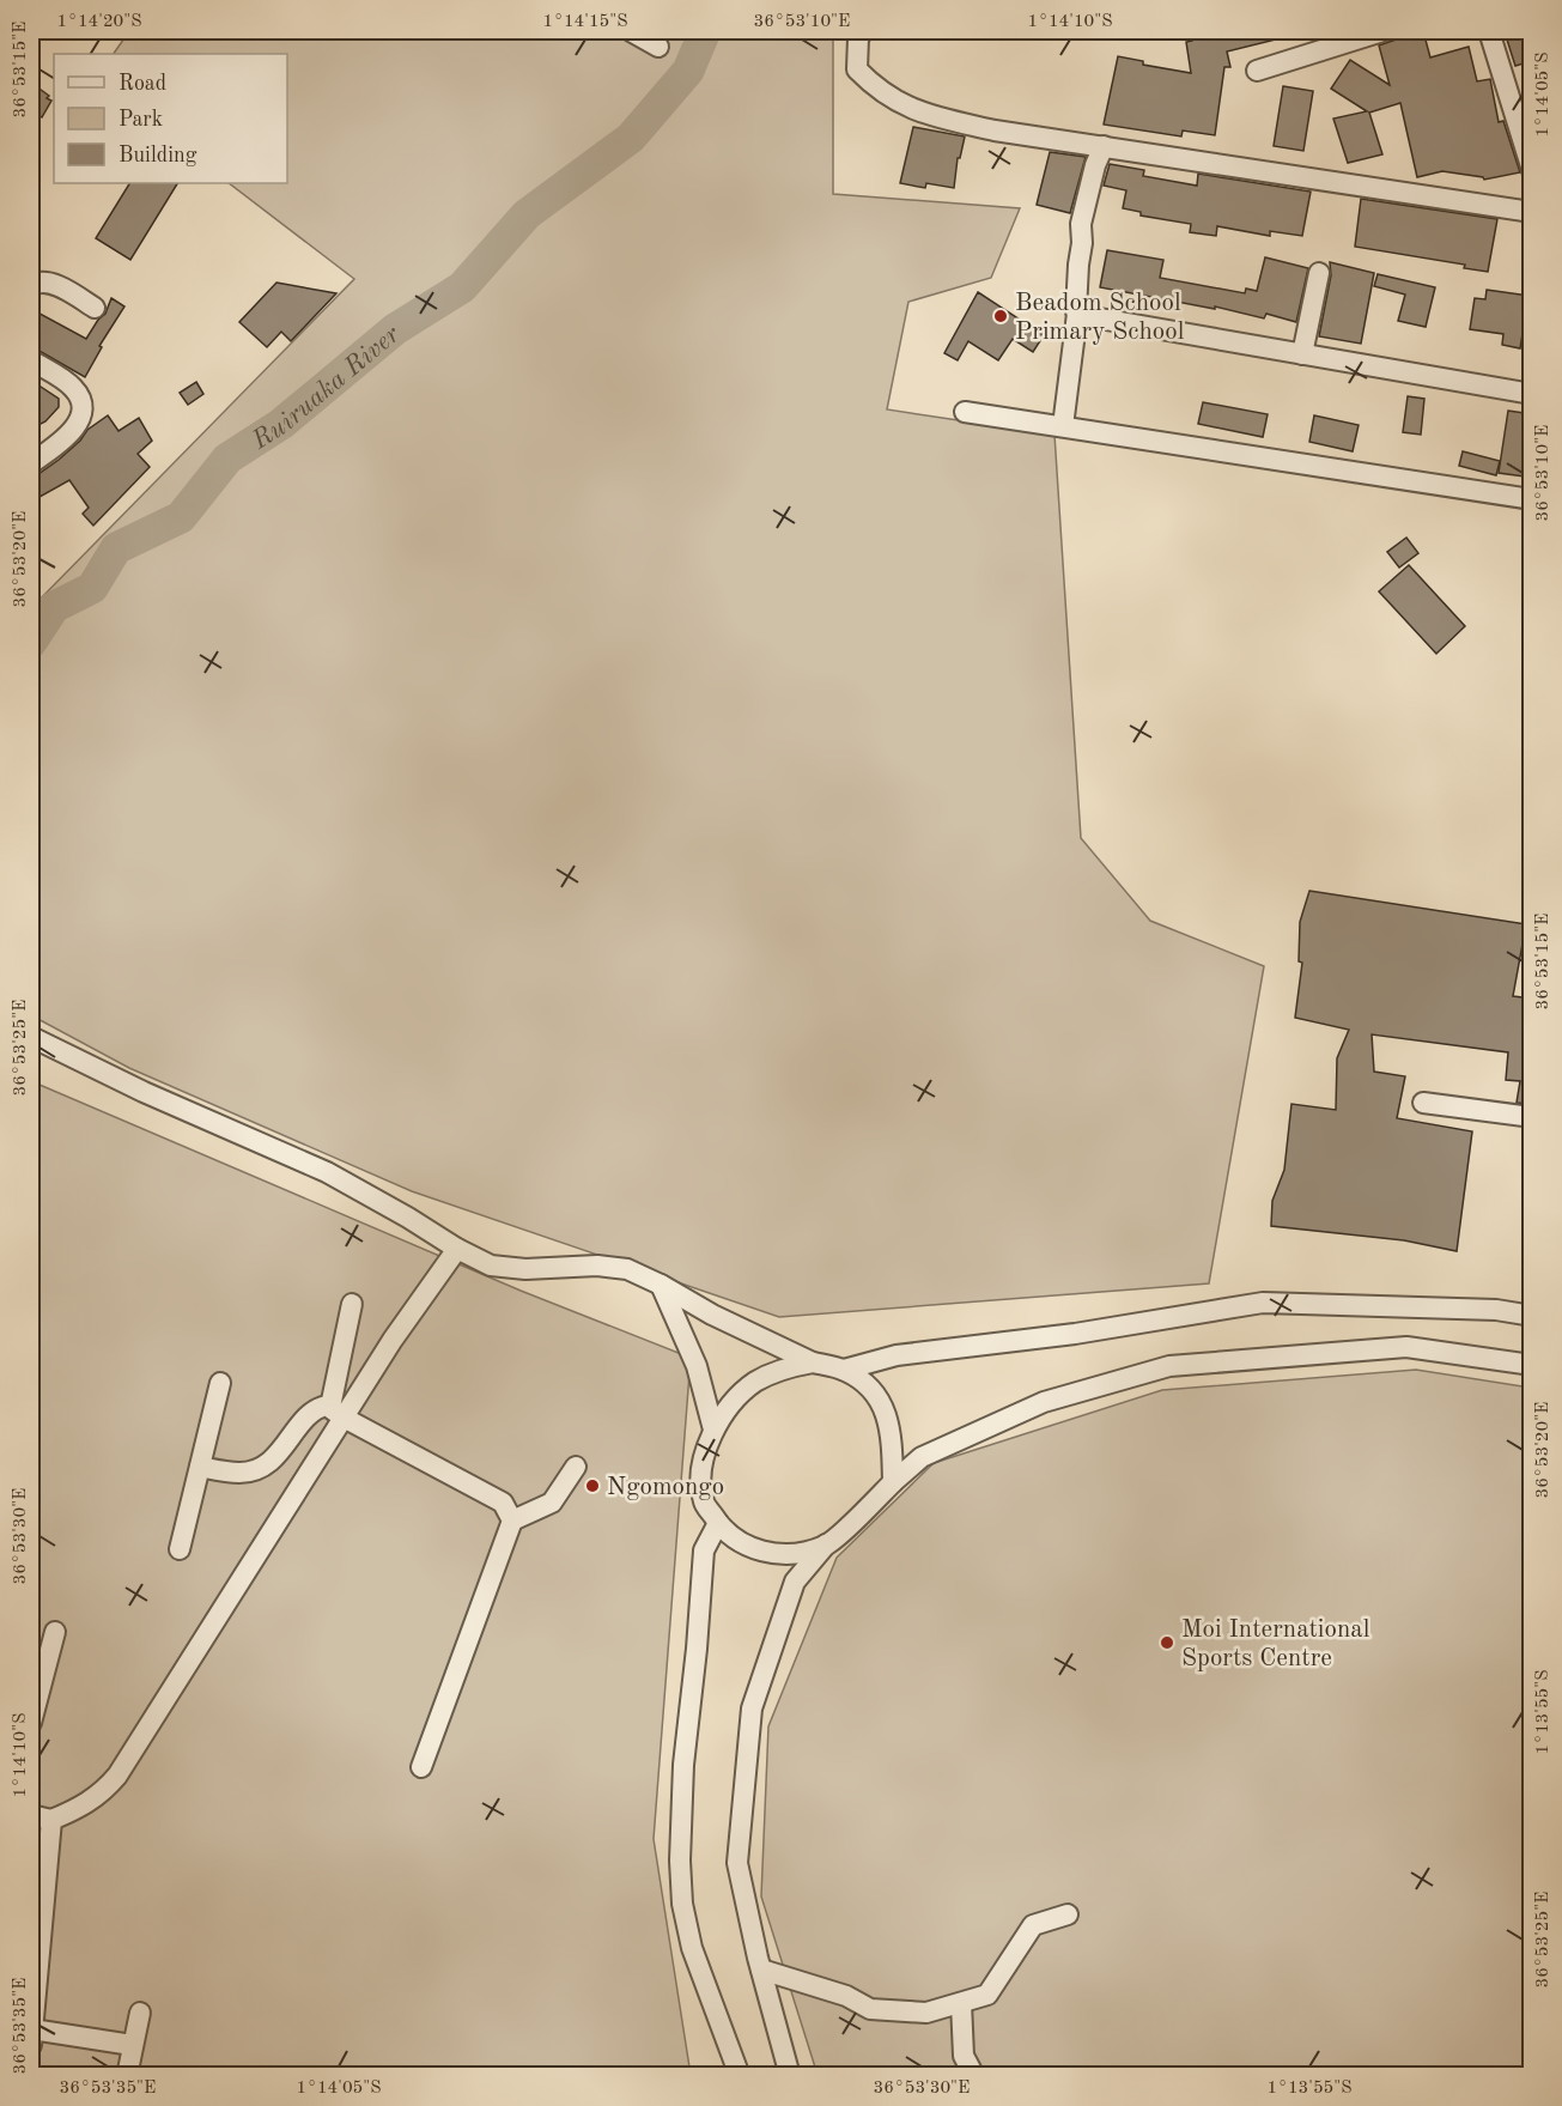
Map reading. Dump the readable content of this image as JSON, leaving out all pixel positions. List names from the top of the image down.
{
  "water": ["Ruiruaka River"],
  "places": ["Beadom School Primary School", "Ngomongo", "Moi International Sports Centre"],
  "legend": ["Road", "Park", "Building"],
  "coordinates": [
    "1°14'20\"S",
    "1°14'15\"S",
    "36°53'10\"E",
    "1°14'10\"S",
    "36°53'15\"E",
    "1°14'05\"S",
    "36°53'20\"E",
    "36°53'25\"E",
    "36°53'30\"E",
    "1°13'55\"S",
    "36°53'35\"E"
  ]
}
